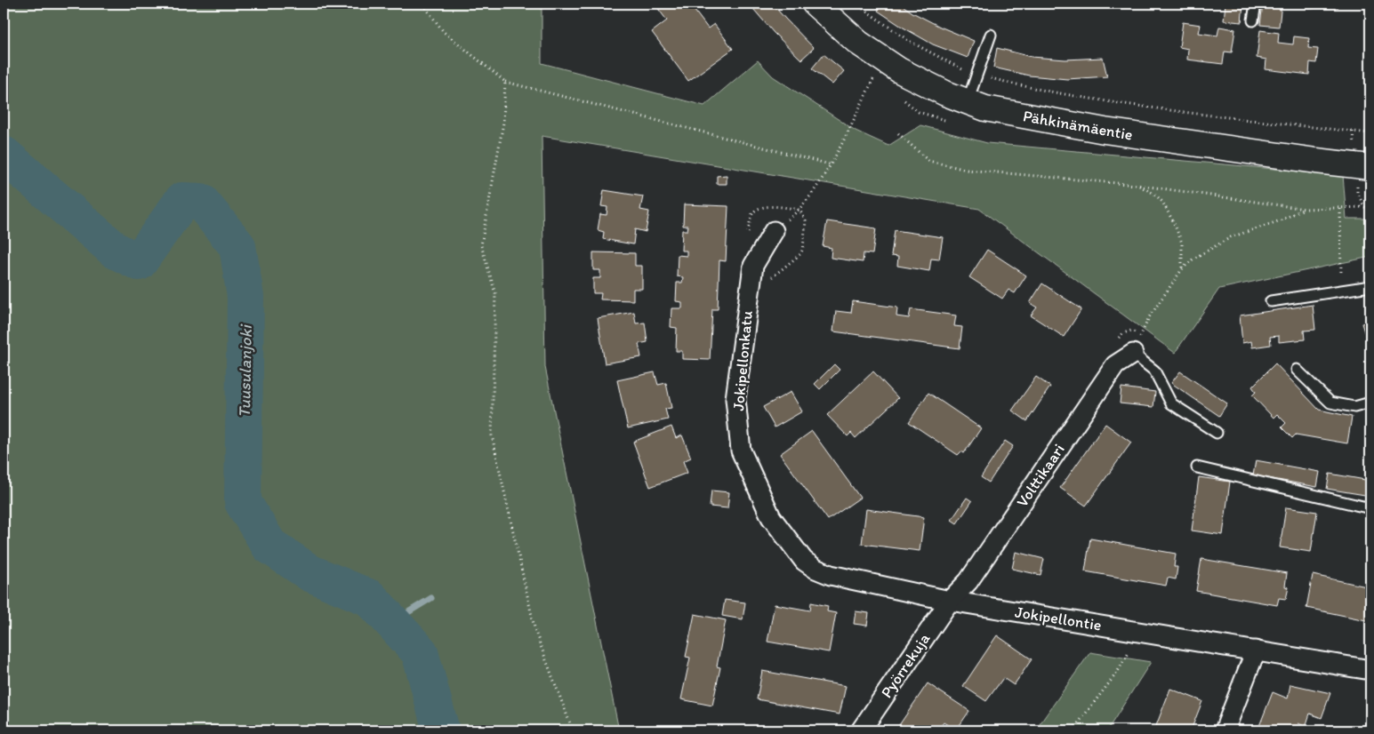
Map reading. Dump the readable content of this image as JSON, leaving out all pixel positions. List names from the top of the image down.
{
  "streets": {
    "street": [
      "Pähkinämäentie",
      "Jokipellonkatu",
      "Volttikaari",
      "Jokipellontie",
      "Pyörrekuja"
    ]
  },
  "crossings": [
    ["Jokipellonkatu", "Jokipellontie"],
    ["Volttikaari", "Jokipellontie"],
    ["Volttikaari", "Pyörrekuja"],
    ["Jokipellontie", "Pyörrekuja"]
  ],
  "water": ["Tuusulanjoki"]
}
